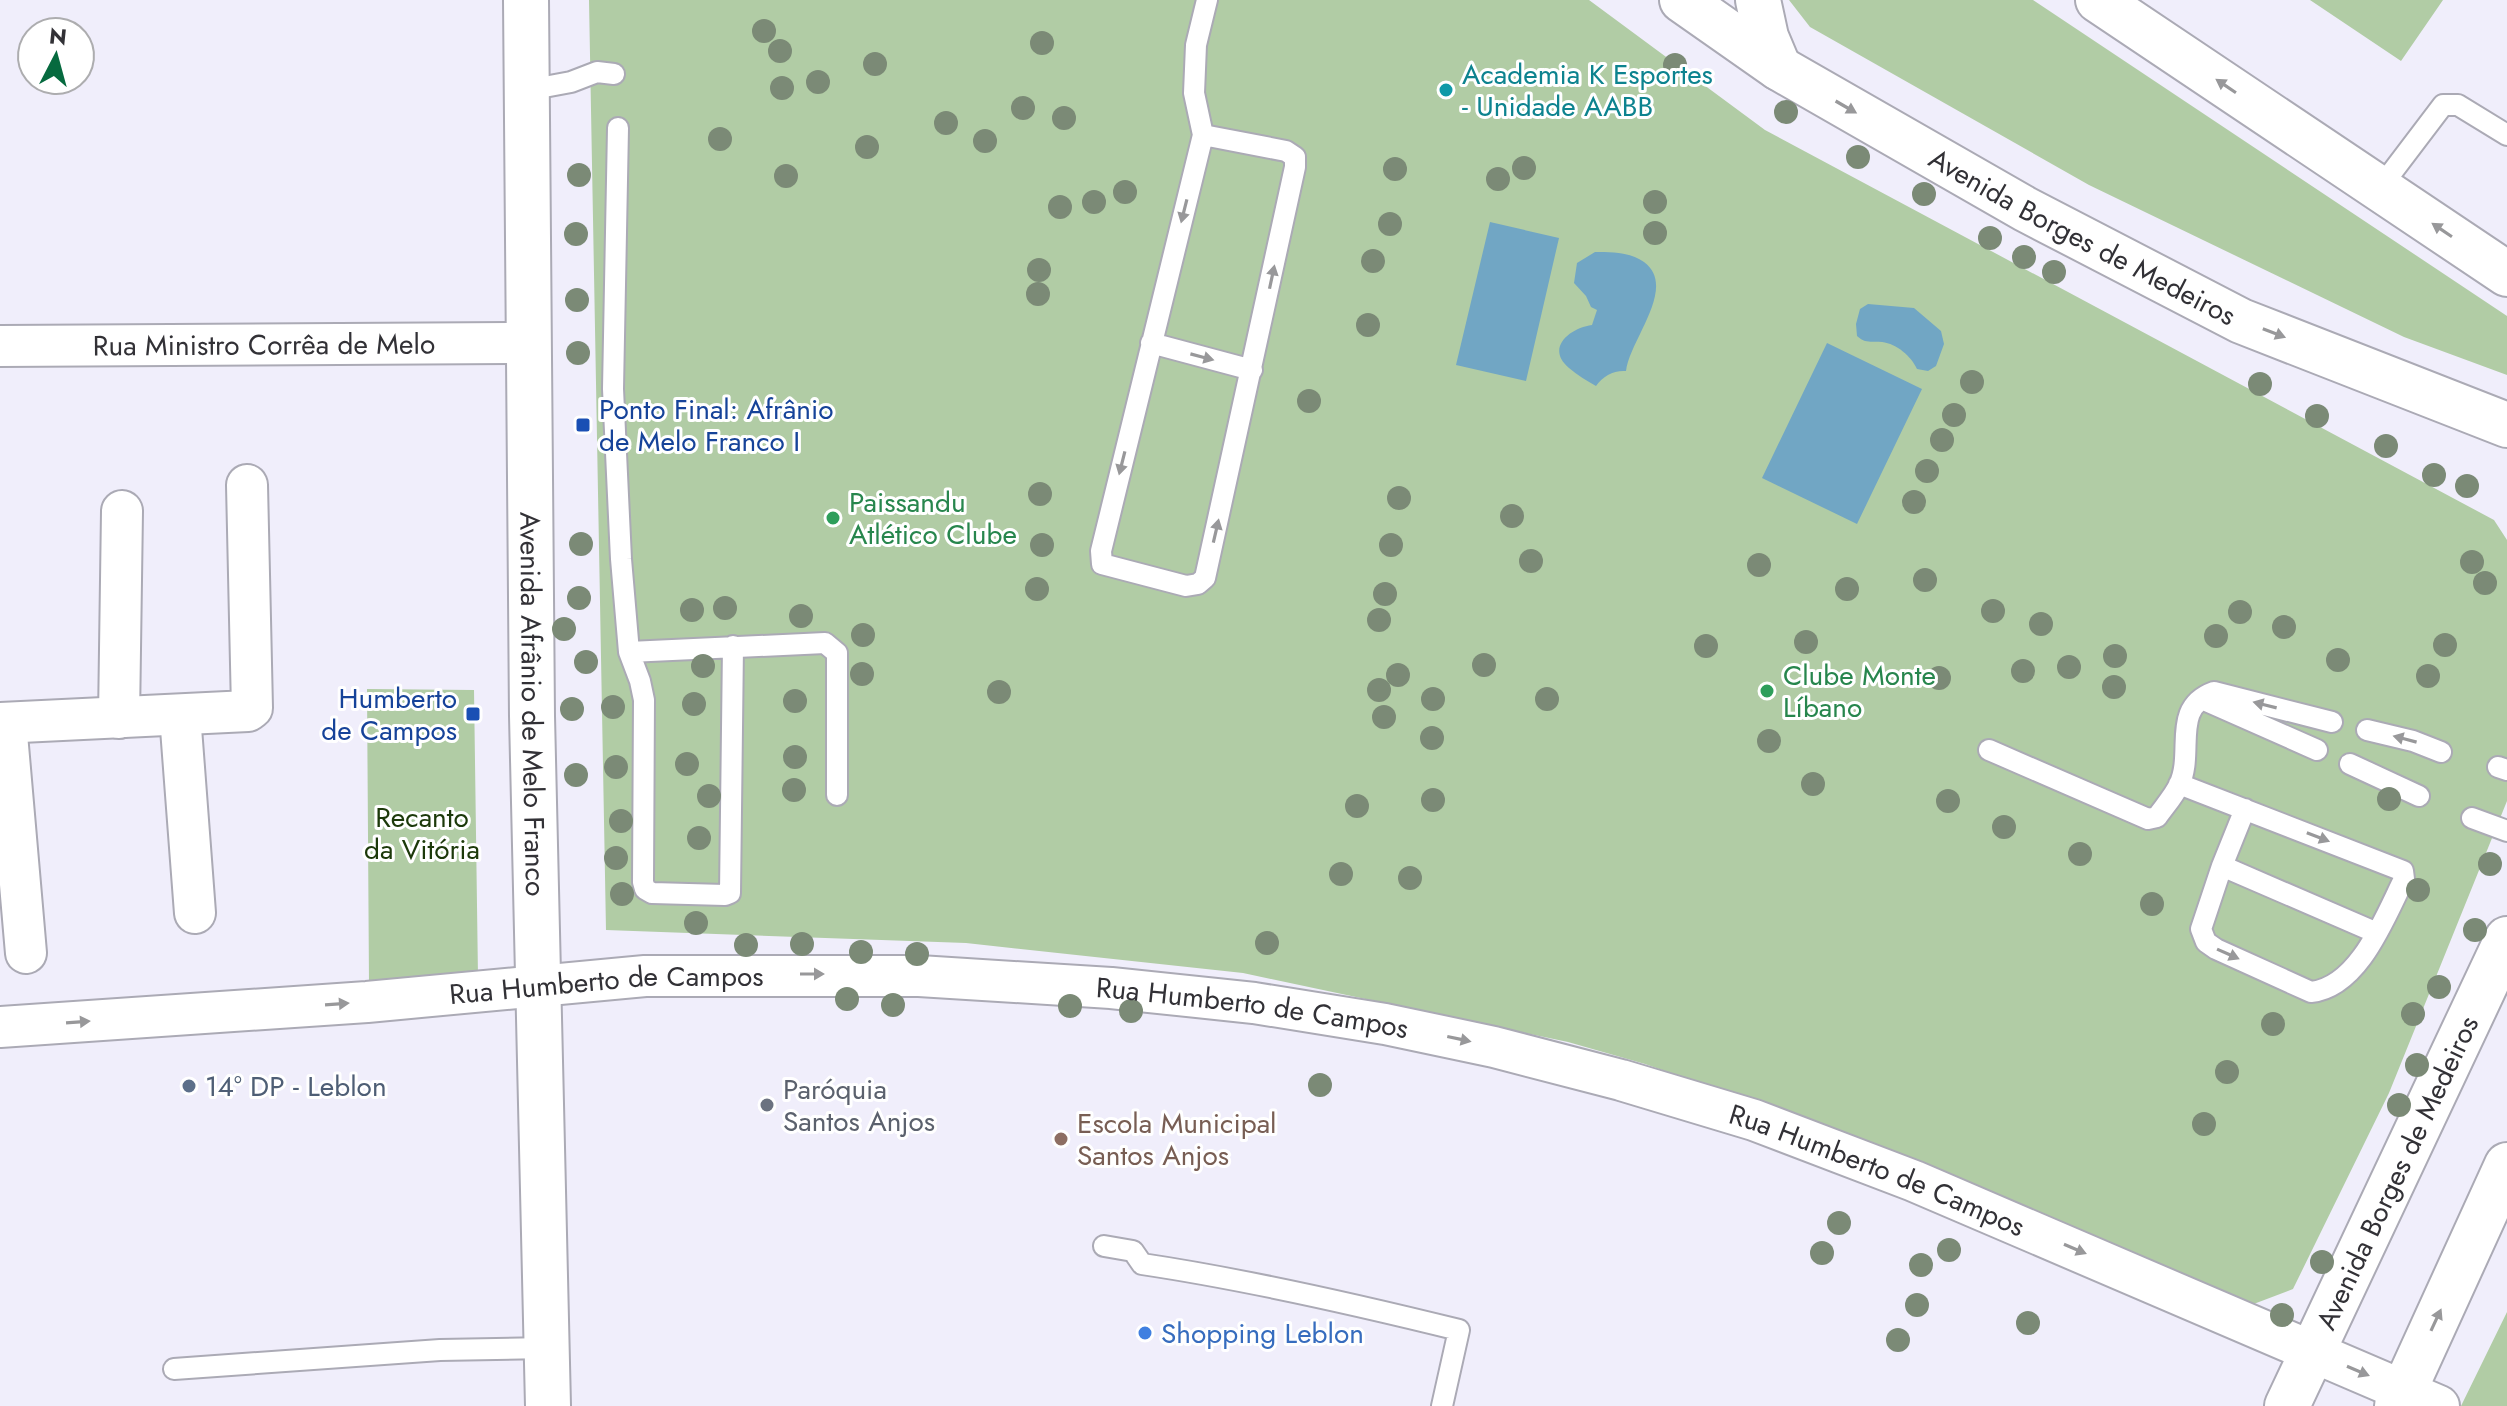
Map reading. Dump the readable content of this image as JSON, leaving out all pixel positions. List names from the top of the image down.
{
  "streets": {
    "main road": ["Avenida Borges de Medeiros", "Avenida Afrânio de Melo Franco"],
    "street": ["Rua Ministro Corrêa de Melo", "Rua Humberto de Campos"]
  },
  "crossings": [
    ["Avenida Borges de Medeiros", "Rua Humberto de Campos"],
    ["Rua Ministro Corrêa de Melo", "Avenida Afrânio de Melo Franco"],
    ["Avenida Afrânio de Melo Franco", "Rua Humberto de Campos"]
  ],
  "one_way": ["Rua Humberto de Campos"],
  "parks": ["Recanto da Vitória"],
  "places": {
    "other": [
      "Academia K Esportes - Unidade AABB",
      "Paissandu Atlético Clube",
      "Clube Monte Líbano",
      "14º DP - Leblon",
      "Paróquia Santos Anjos",
      "Escola Municipal Santos Anjos",
      "Shopping Leblon"
    ],
    "transit": ["Ponto Final: Afrânio de Melo Franco I", "Humberto de Campos"]
  },
  "north": "top"
}
